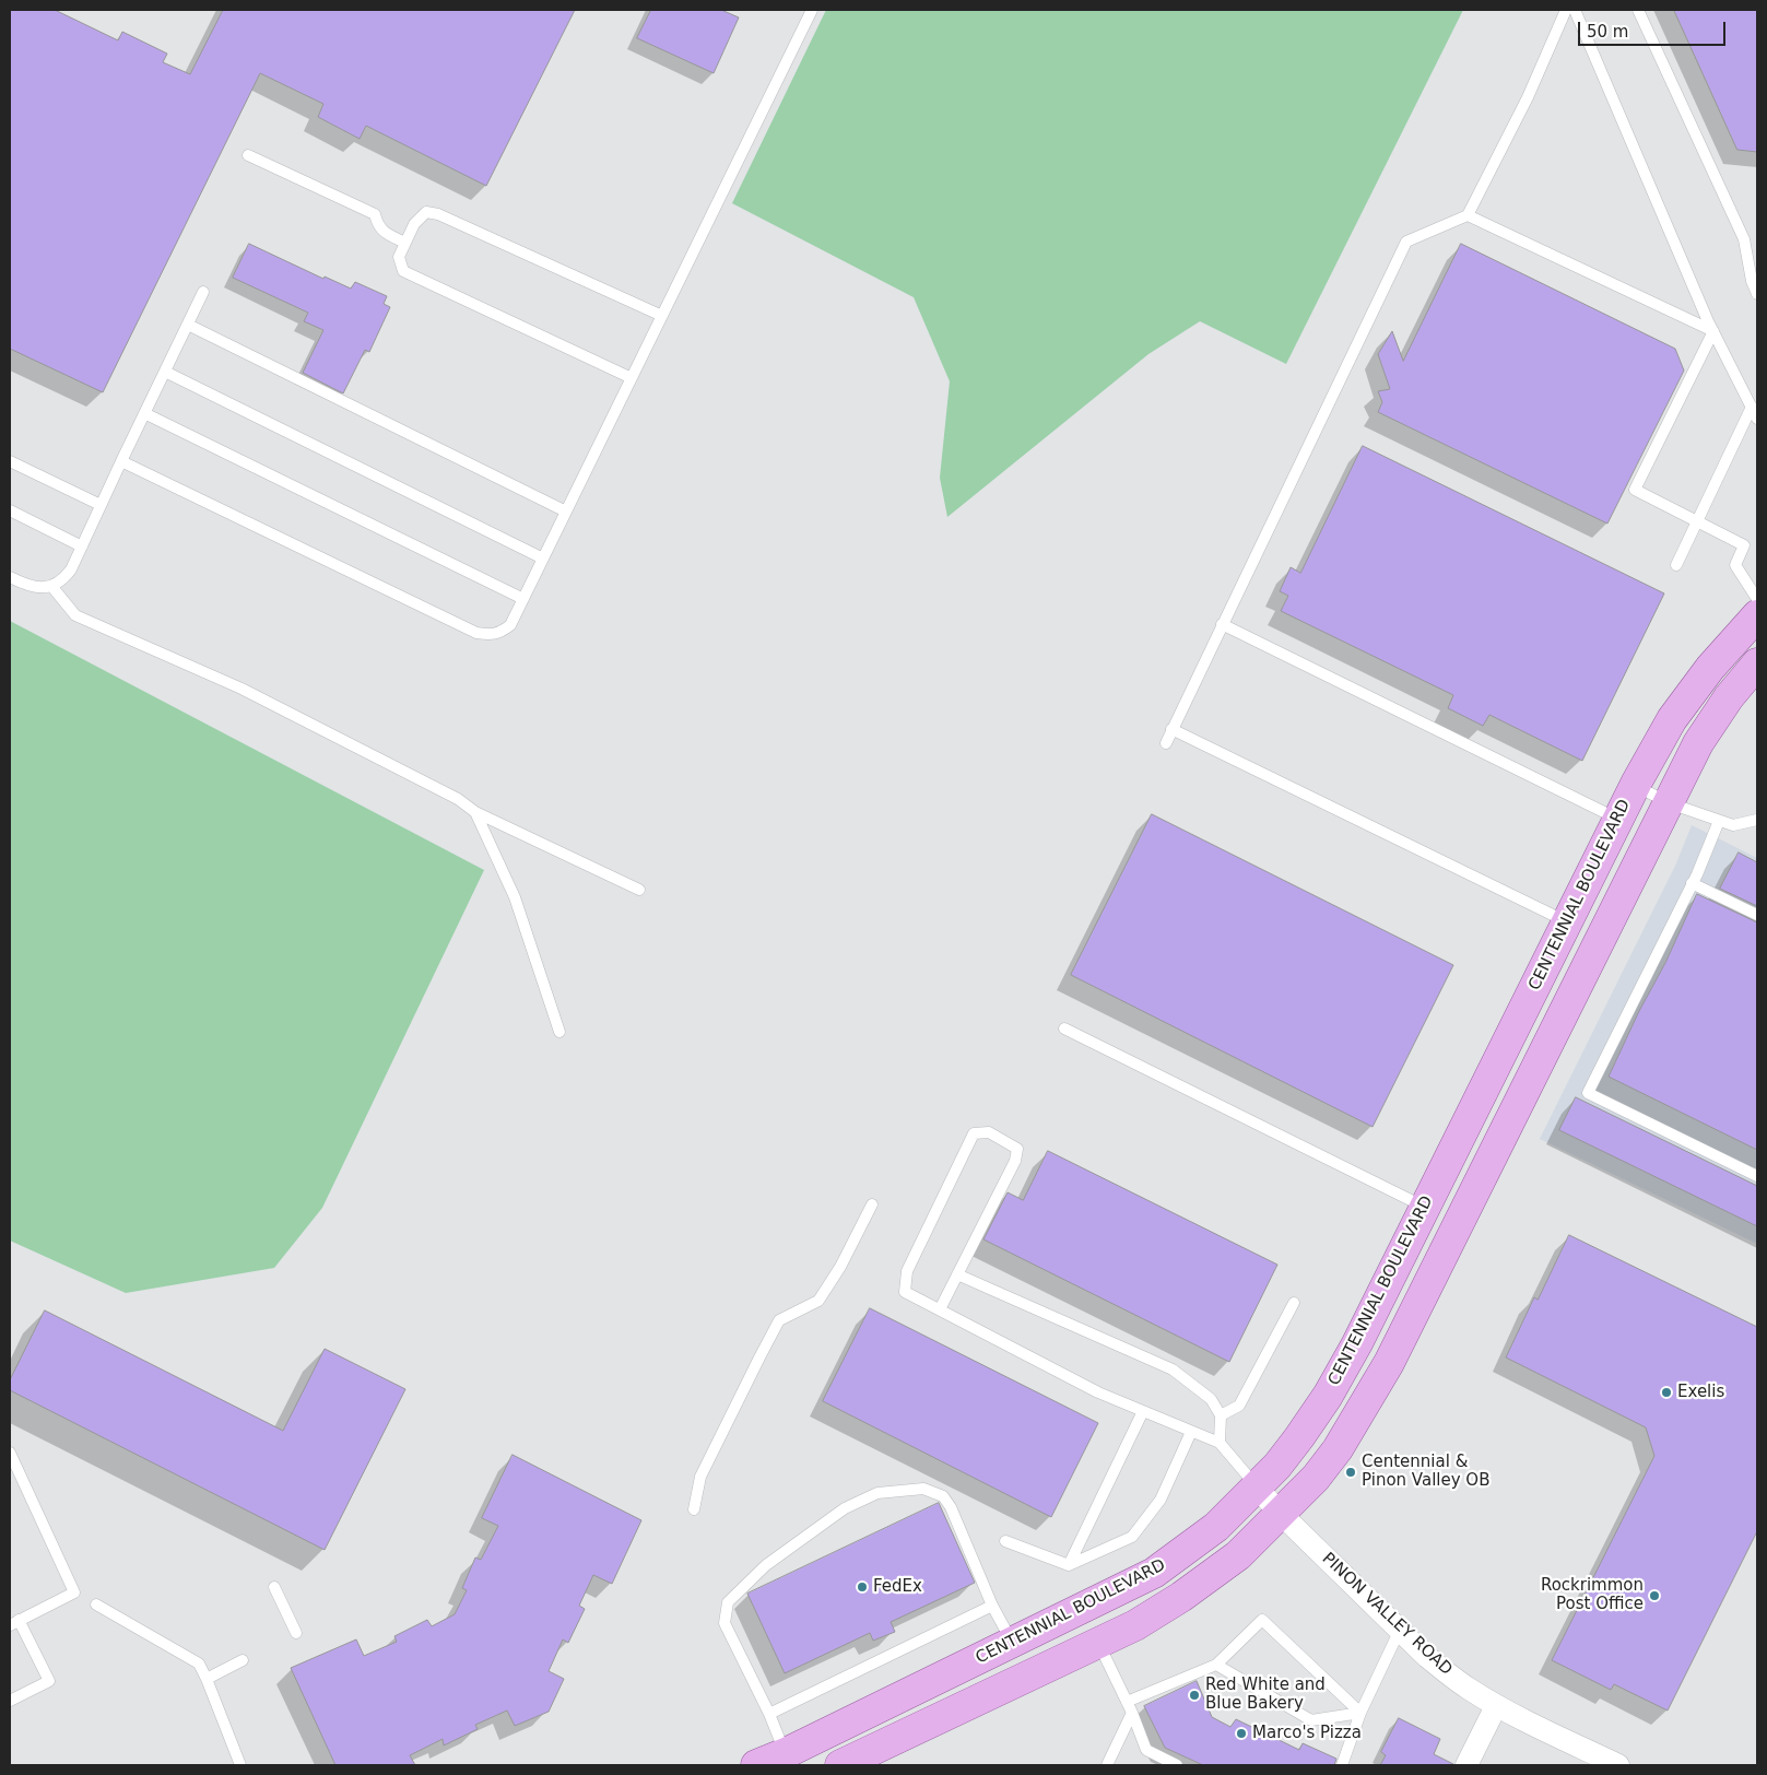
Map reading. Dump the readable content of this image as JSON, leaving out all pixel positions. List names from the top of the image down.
{
  "streets": {
    "main road": ["CENTENNIAL BOULEVARD"],
    "street": ["PINON VALLEY ROAD"]
  },
  "crossings": [
    ["CENTENNIAL BOULEVARD", "PINON VALLEY ROAD"]
  ],
  "places": [
    "Exelis",
    "Centennial & Pinon Valley OB",
    "FedEx",
    "Rockrimmon Post Office",
    "Red White and Blue Bakery",
    "Marco's Pizza"
  ],
  "scale_bar": "50 m"
}
